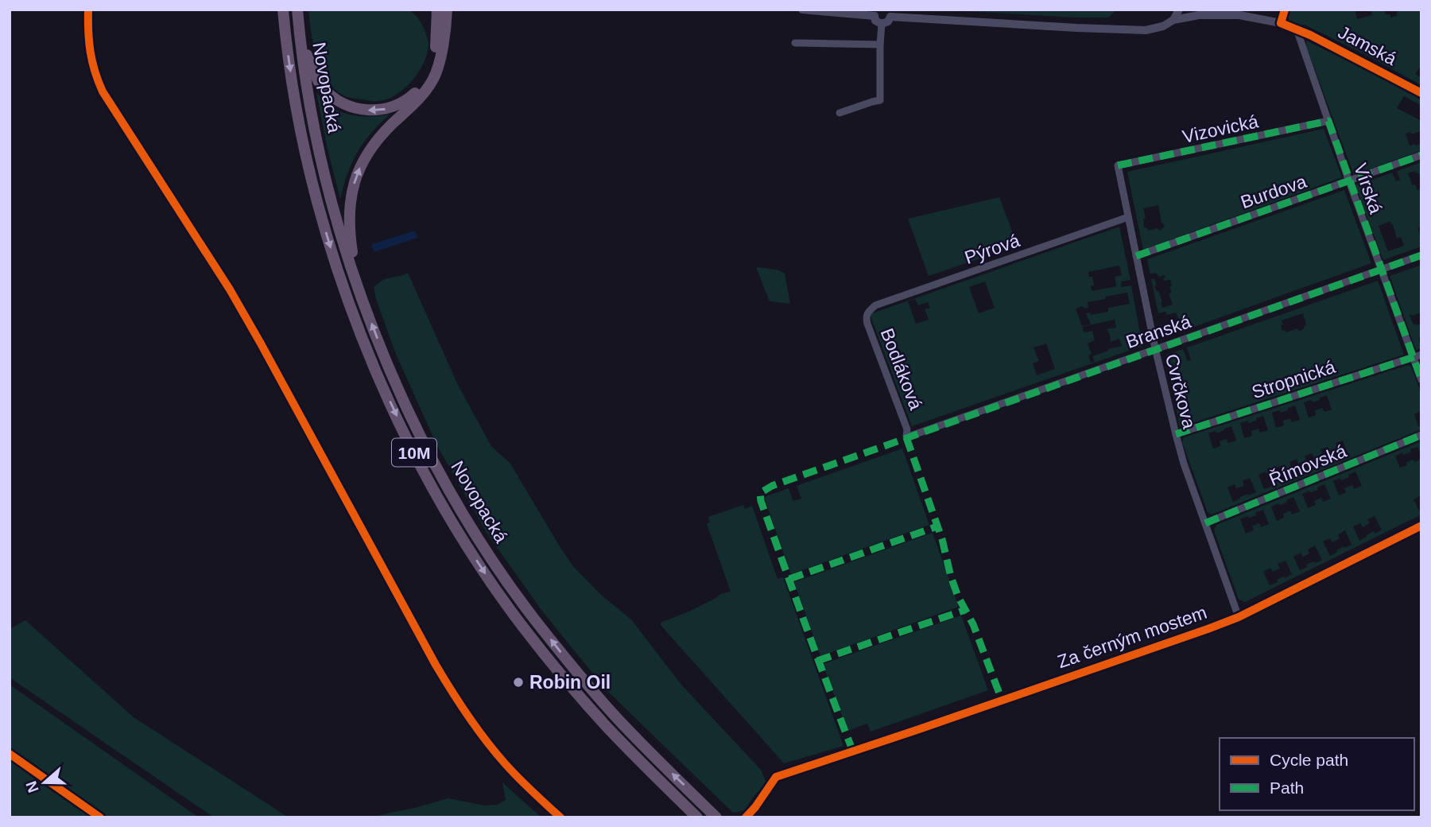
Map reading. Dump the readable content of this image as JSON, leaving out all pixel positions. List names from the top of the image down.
{
  "streets": {
    "highway": ["Novopacká", "10M"],
    "street": [
      "Jamská",
      "Vizovická",
      "Vírská",
      "Burdova",
      "Pýrová",
      "Branská",
      "Bodláková",
      "Stropnická",
      "Cvrčkova",
      "Římovská",
      "Za černým mostem"
    ]
  },
  "crossings": [
    ["Jamská", "Vírská"],
    ["Vizovická", "Vírská"],
    ["Vizovická", "Cvrčkova"],
    ["Vírská", "Burdova"],
    ["Vírská", "Branská"],
    ["Vírská", "Stropnická"],
    ["Burdova", "Cvrčkova"],
    ["Pýrová", "Bodláková"],
    ["Pýrová", "Cvrčkova"],
    ["Branská", "Bodláková"],
    ["Branská", "Cvrčkova"],
    ["Stropnická", "Cvrčkova"],
    ["Cvrčkova", "Římovská"],
    ["Cvrčkova", "Za černým mostem"]
  ],
  "places": ["Robin Oil"],
  "legend": ["Cycle path", "Path"],
  "north": "left"
}
